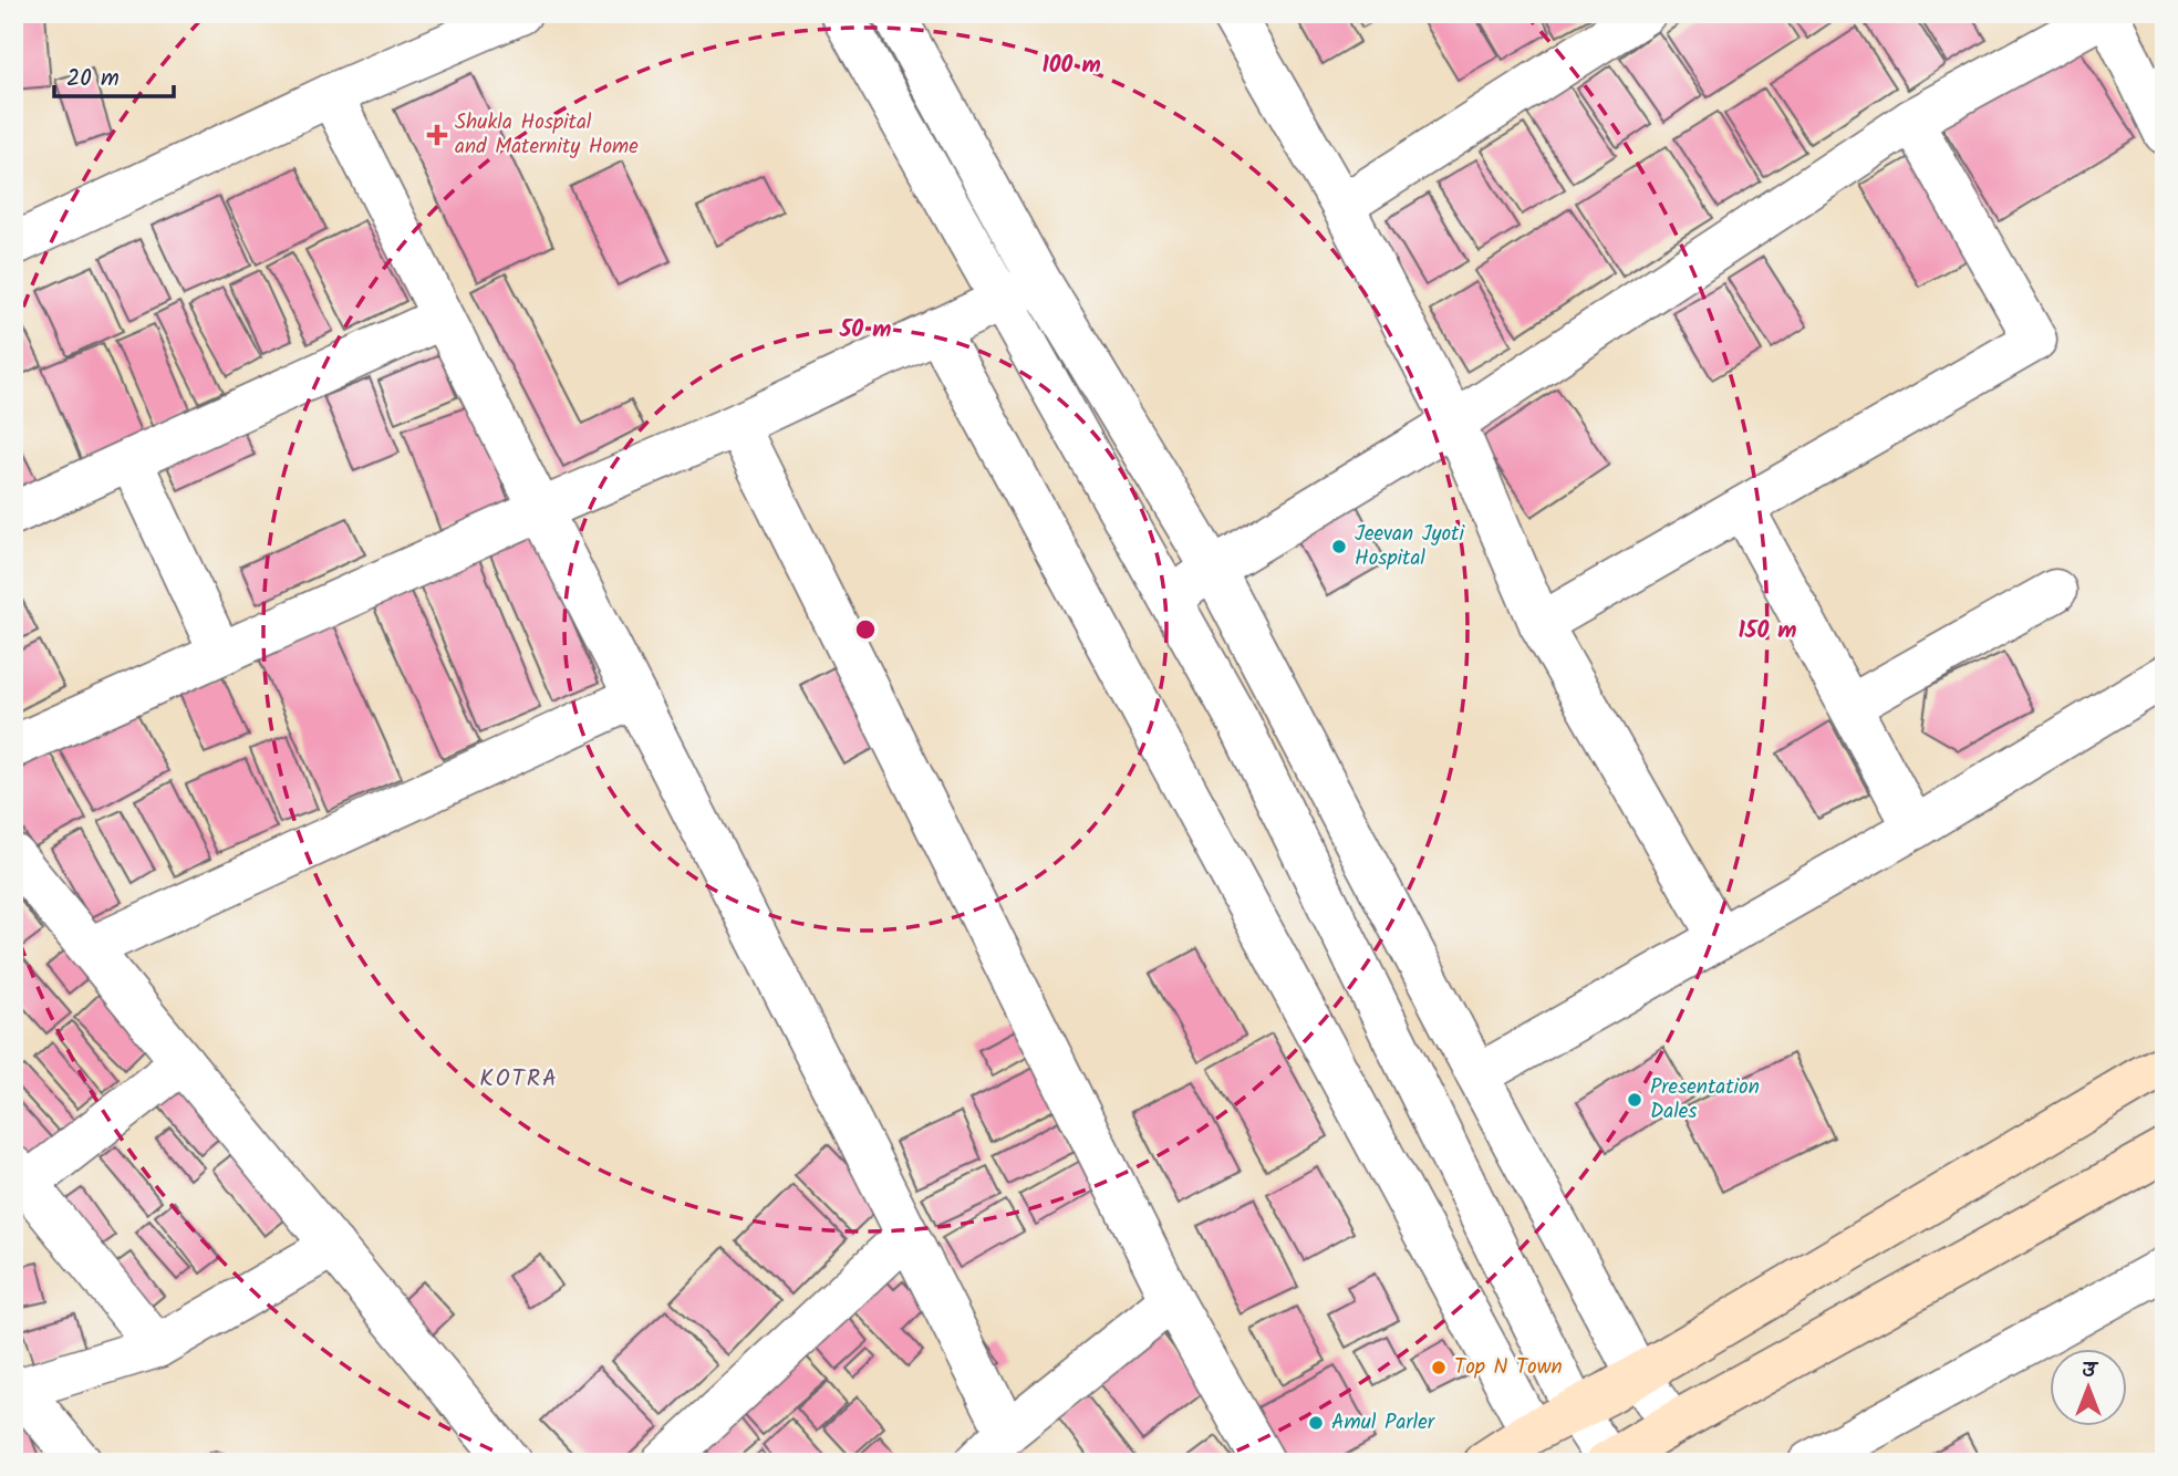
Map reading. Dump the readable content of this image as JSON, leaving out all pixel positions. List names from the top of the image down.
{
  "districts": ["KOTRA"],
  "places": {
    "health": ["Shukla Hospital and Maternity Home"],
    "other": [
      "Jeevan Jyoti Hospital",
      "Presentation Dales",
      "Top N Town",
      "Amul Parler"
    ]
  },
  "scale_bar": "20 m",
  "north": "top",
  "rings": ["100 m", "50 m", "150 m"]
}
